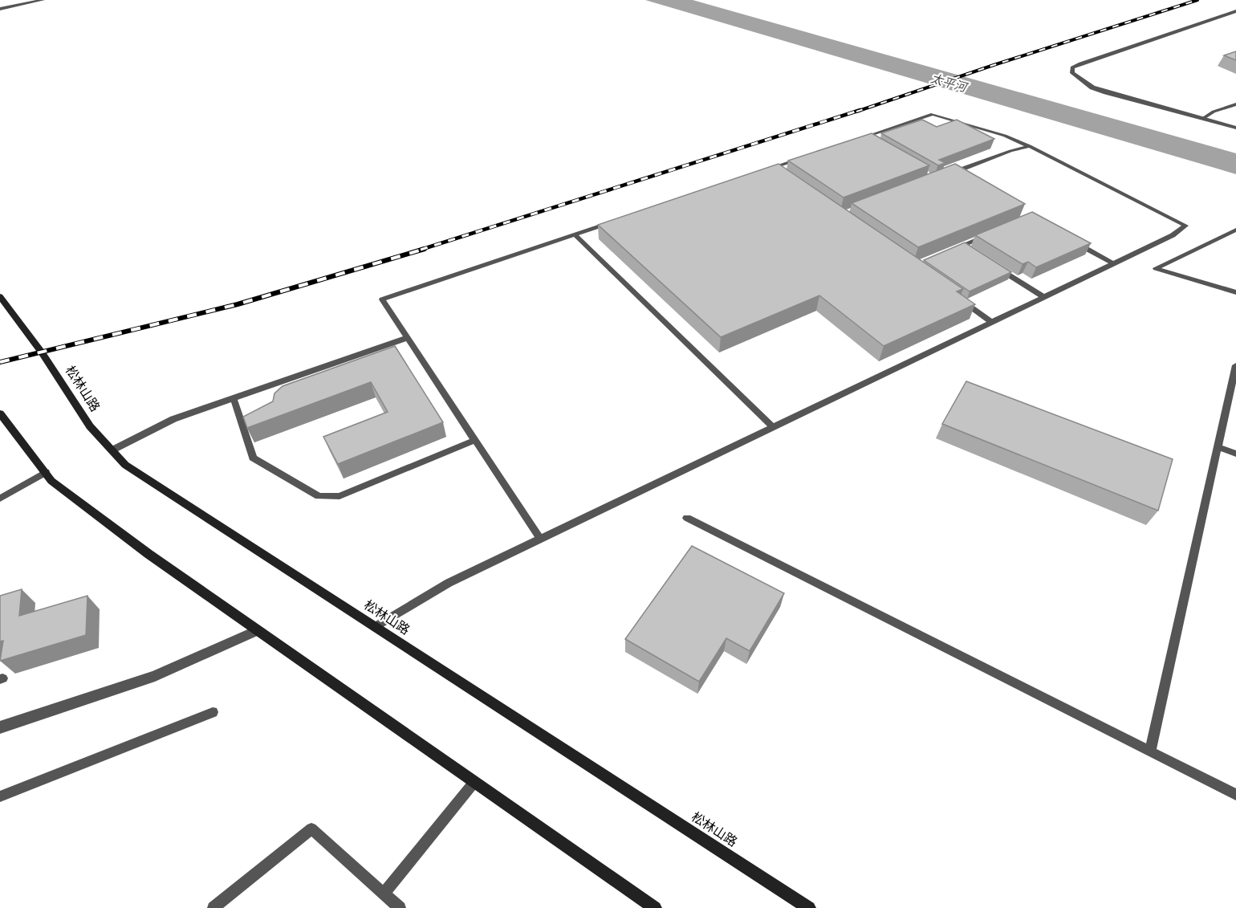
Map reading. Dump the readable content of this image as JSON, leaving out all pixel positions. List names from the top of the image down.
{
  "streets": {
    "street": ["松林山路"]
  },
  "water": ["太平河"]
}
